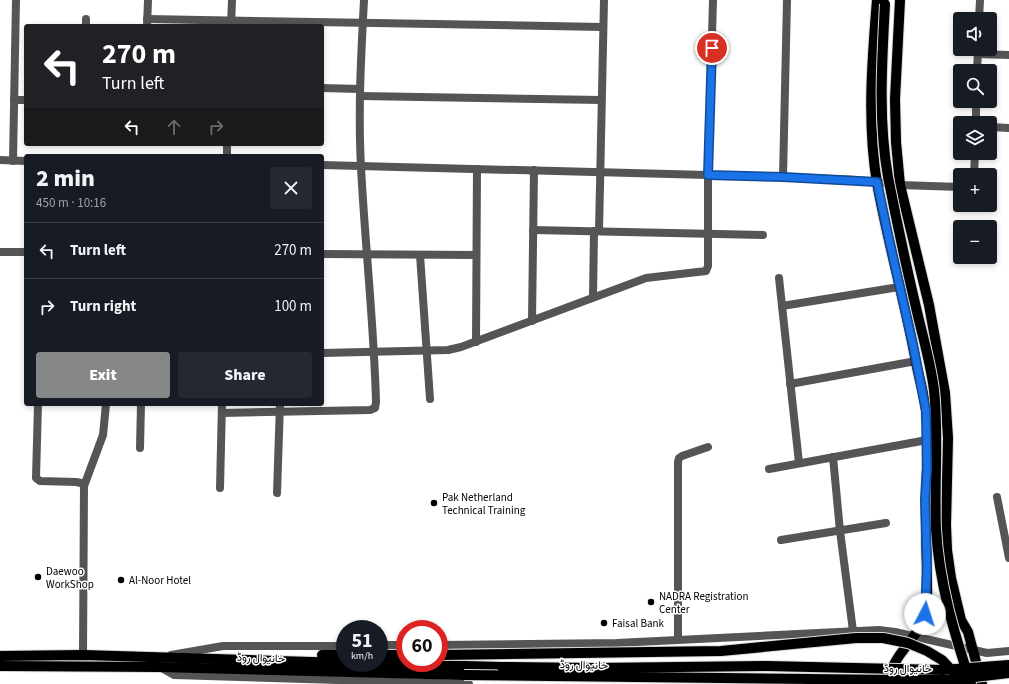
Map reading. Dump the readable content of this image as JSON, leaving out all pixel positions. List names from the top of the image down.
{
  "streets": {
    "main road": ["خانیوال روڈ"]
  },
  "places": [
    "Pak Netherland Technical Training",
    "Daewoo WorkShop",
    "Al-Noor Hotel",
    "NADRA Registration Center",
    "Faisal Bank"
  ],
  "page": {
    "map_buttons": ["+", "−"],
    "turn": ["270 m", "Turn left"],
    "heading": ["2 min", "450 m · 10:16"],
    "list": [
      {
        "name": "Turn left",
        "value": "270 m"
      },
      {
        "name": "Turn right",
        "value": "100 m"
      }
    ],
    "buttons": ["Exit", "Share"],
    "speed": "51 km/h",
    "limit": "60"
  }
}
